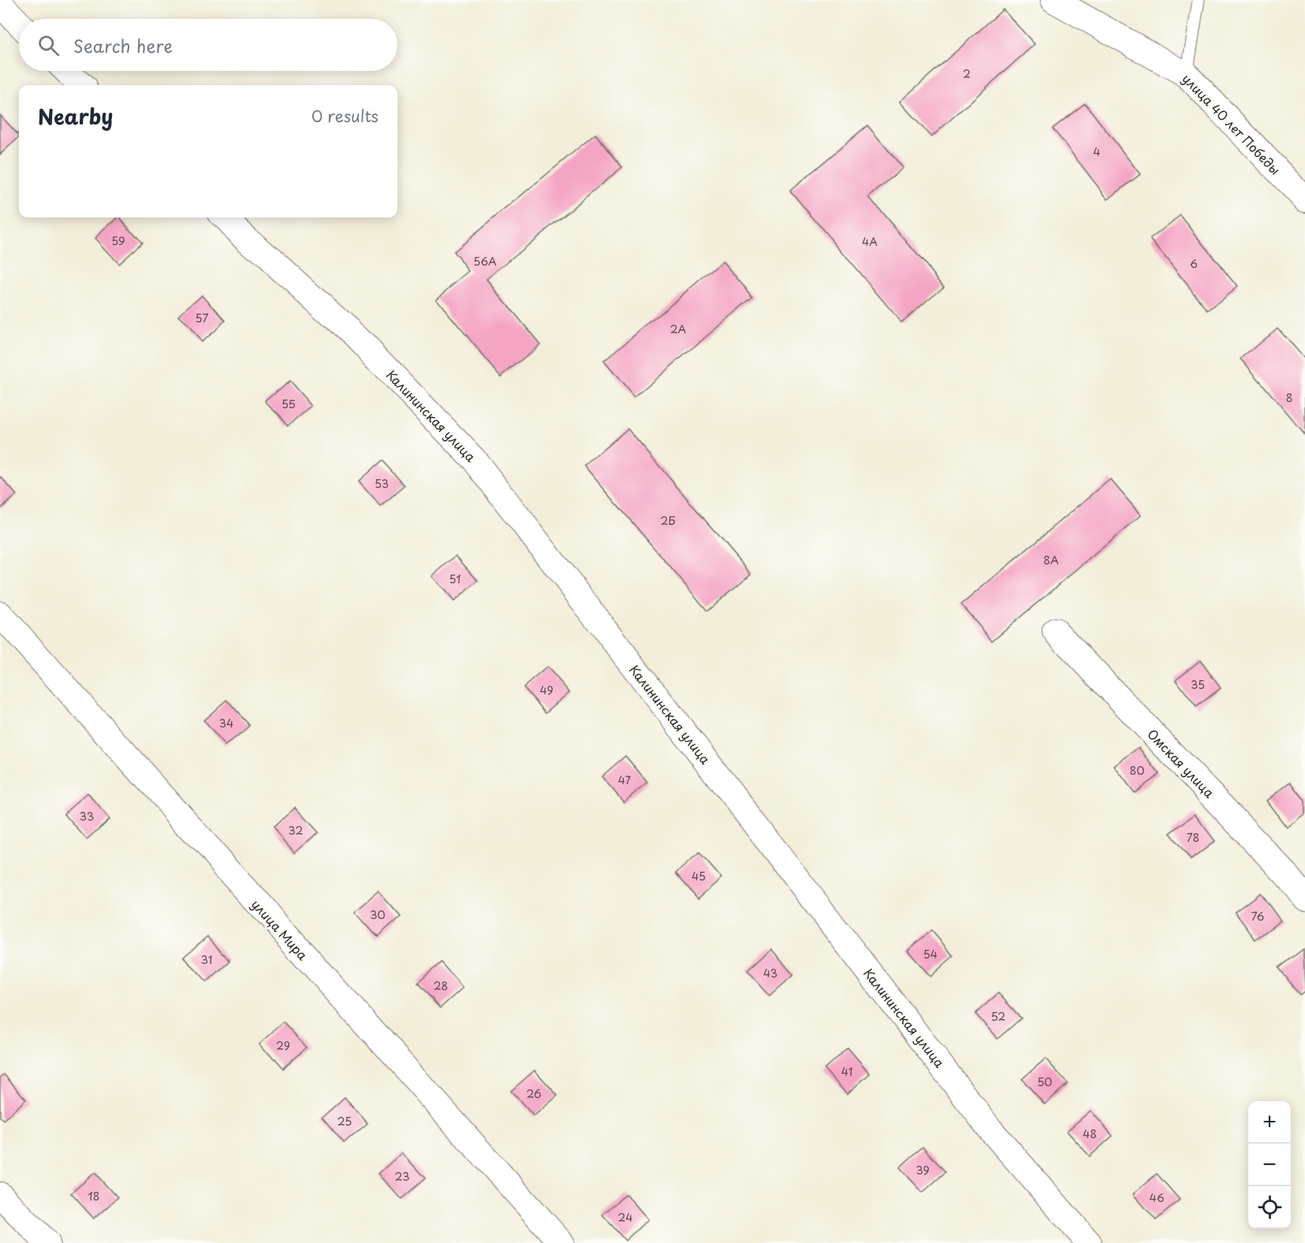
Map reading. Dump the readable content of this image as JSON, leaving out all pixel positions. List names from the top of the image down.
{
  "streets": {
    "street": [
      "улица 40 лет Победы",
      "Калининская улица",
      "Омская улица",
      "улица Мира"
    ]
  },
  "house_numbers": [
    "2",
    "4",
    "59",
    "4А",
    "56А",
    "6",
    "57",
    "2А",
    "8",
    "55",
    "53",
    "2Б",
    "8А",
    "51",
    "35",
    "49",
    "34",
    "80",
    "47",
    "33",
    "32",
    "78",
    "45",
    "30",
    "76",
    "54",
    "31",
    "43",
    "28",
    "52",
    "29",
    "41",
    "50",
    "26",
    "25",
    "48",
    "39",
    "23",
    "18",
    "46",
    "24"
  ],
  "page": {
    "search": "Search here",
    "heading": ["Nearby", "0 results"],
    "map_buttons": ["+", "−"]
  }
}
